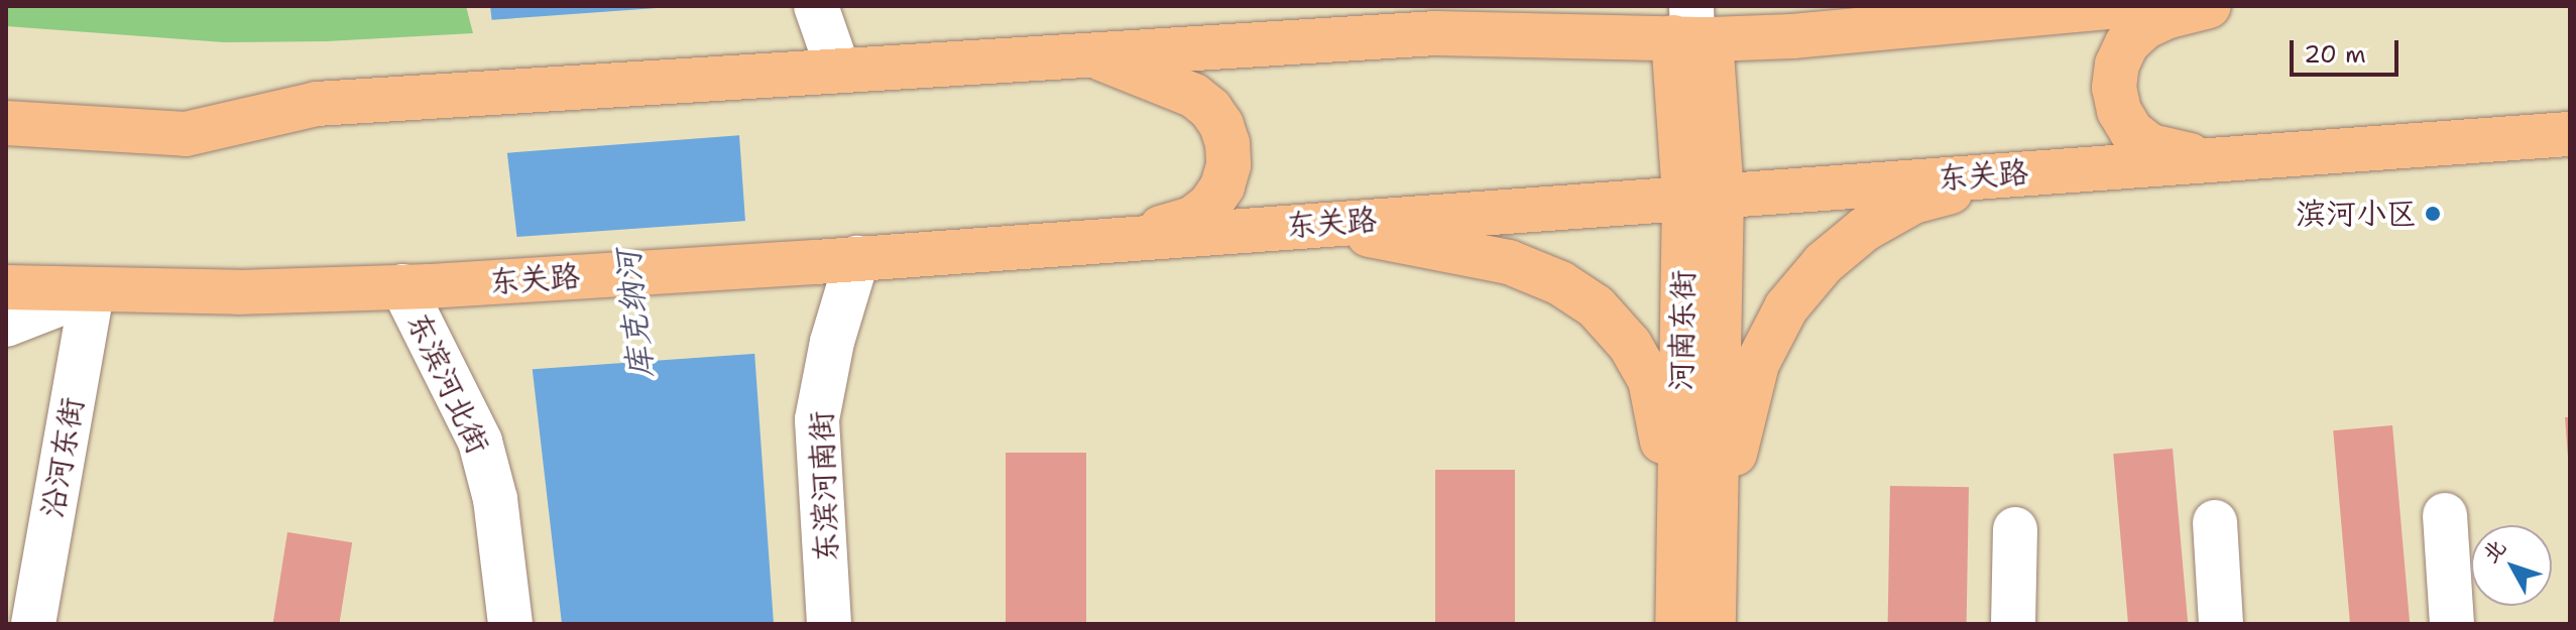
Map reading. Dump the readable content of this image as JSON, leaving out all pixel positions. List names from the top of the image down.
{
  "streets": {
    "main road": ["东关路", "河南东街"],
    "street": ["东滨河北街", "沿河东街", "东滨河南街"]
  },
  "crossings": [
    ["东关路", "河南东街"],
    ["东关路", "东滨河北街"],
    ["东关路", "沿河东街"],
    ["东关路", "东滨河南街"]
  ],
  "water": ["库克纳河"],
  "places": ["滨河小区"],
  "scale_bar": "20 m",
  "north": "top left"
}
